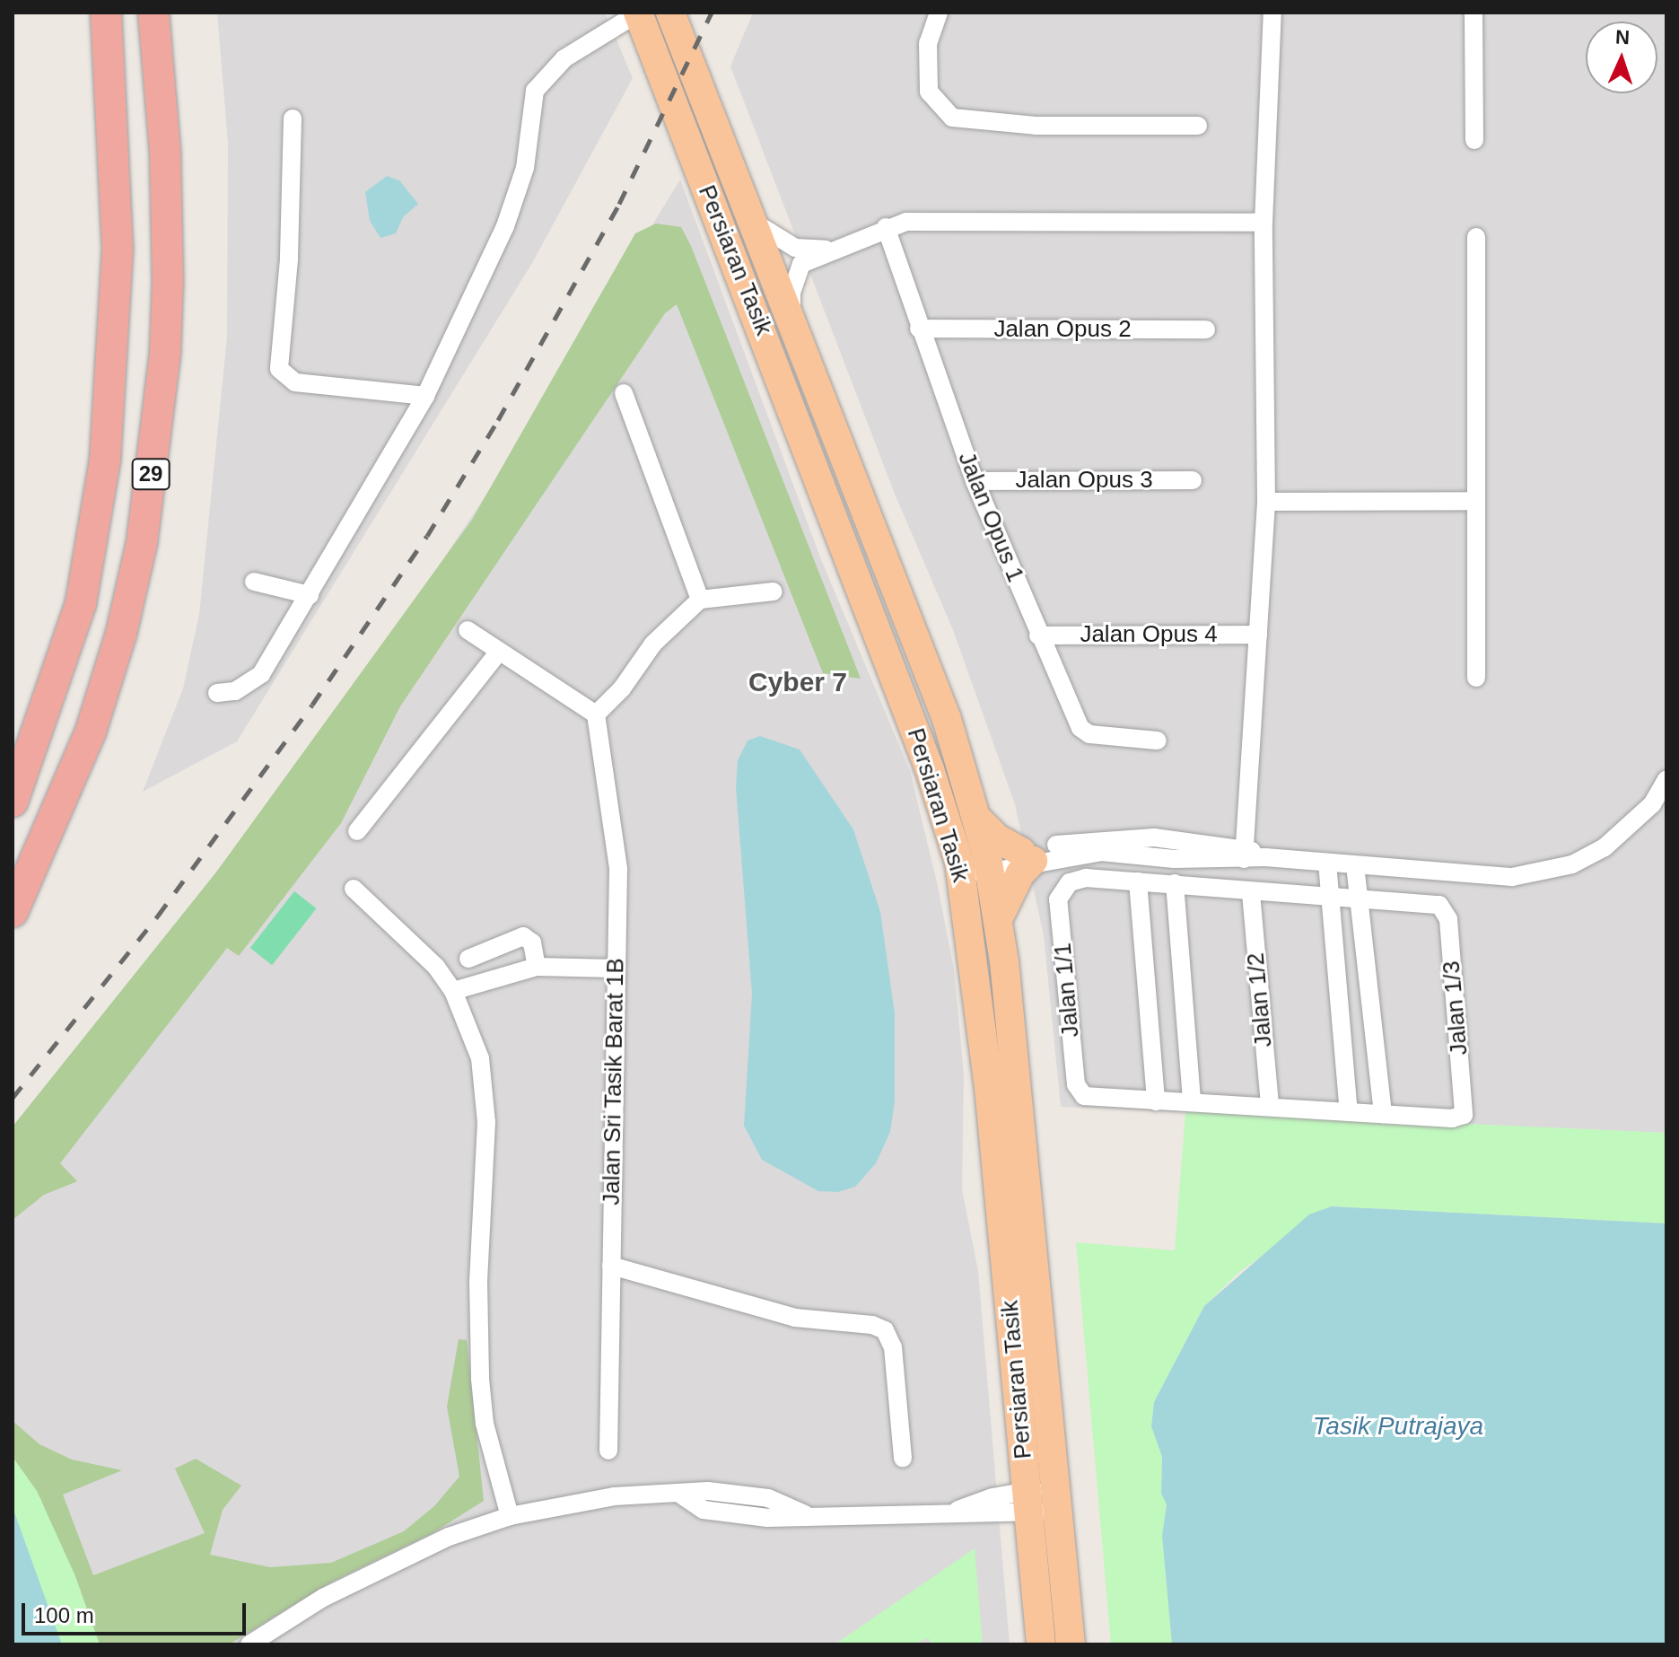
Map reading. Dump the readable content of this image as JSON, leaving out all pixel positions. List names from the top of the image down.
{
  "streets": {
    "highway": ["29"],
    "main road": ["Persiaran Tasik"],
    "street": [
      "Jalan Opus 2",
      "Jalan Opus 3",
      "Jalan Opus 1",
      "Jalan Opus 4",
      "Jalan 1/1",
      "Jalan 1/2",
      "Jalan 1/3",
      "Jalan Sri Tasik Barat 1B"
    ]
  },
  "crossings": [
    ["Jalan Opus 2", "Jalan Opus 1"],
    ["Jalan Opus 3", "Jalan Opus 1"],
    ["Jalan Opus 1", "Jalan Opus 4"]
  ],
  "districts": ["Cyber 7"],
  "water": ["Tasik Putrajaya"],
  "scale_bar": "100 m",
  "north": "top"
}
